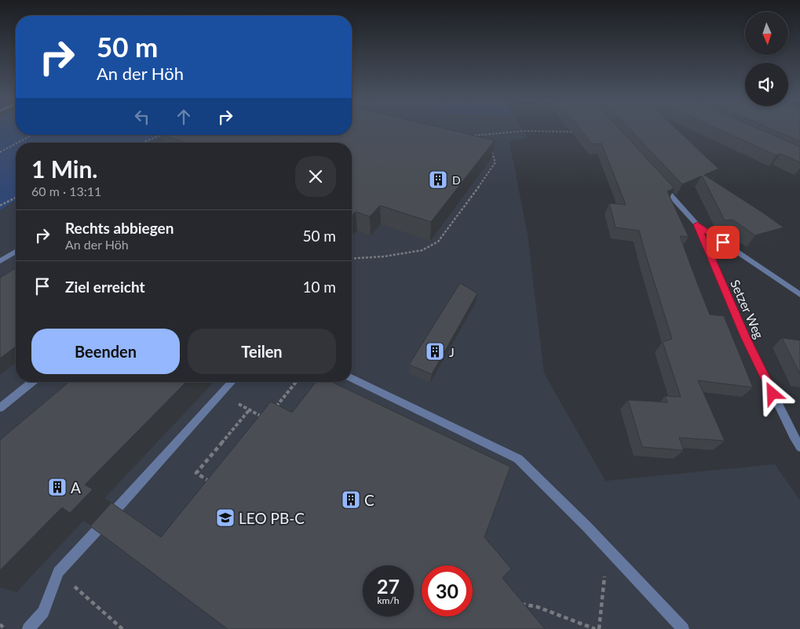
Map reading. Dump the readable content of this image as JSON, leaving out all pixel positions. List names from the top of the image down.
{
  "streets": {
    "street": ["Setzer Weg"]
  },
  "places": {
    "building": [
      "D",
      "J",
      "A",
      "C"
    ],
    "school or university": ["LEO PB-C"]
  },
  "north": "bottom",
  "page": {
    "turn": ["50 m", "An der Höh"],
    "heading": ["1 Min.", "60 m · 13:11"],
    "list": [
      {
        "name": "Rechts abbiegen",
        "note": "An der Höh",
        "value": "50 m"
      },
      {
        "name": "Ziel erreicht",
        "value": "10 m"
      }
    ],
    "buttons": ["Beenden", "Teilen"],
    "speed": "27 km/h",
    "limit": "30"
  }
}
